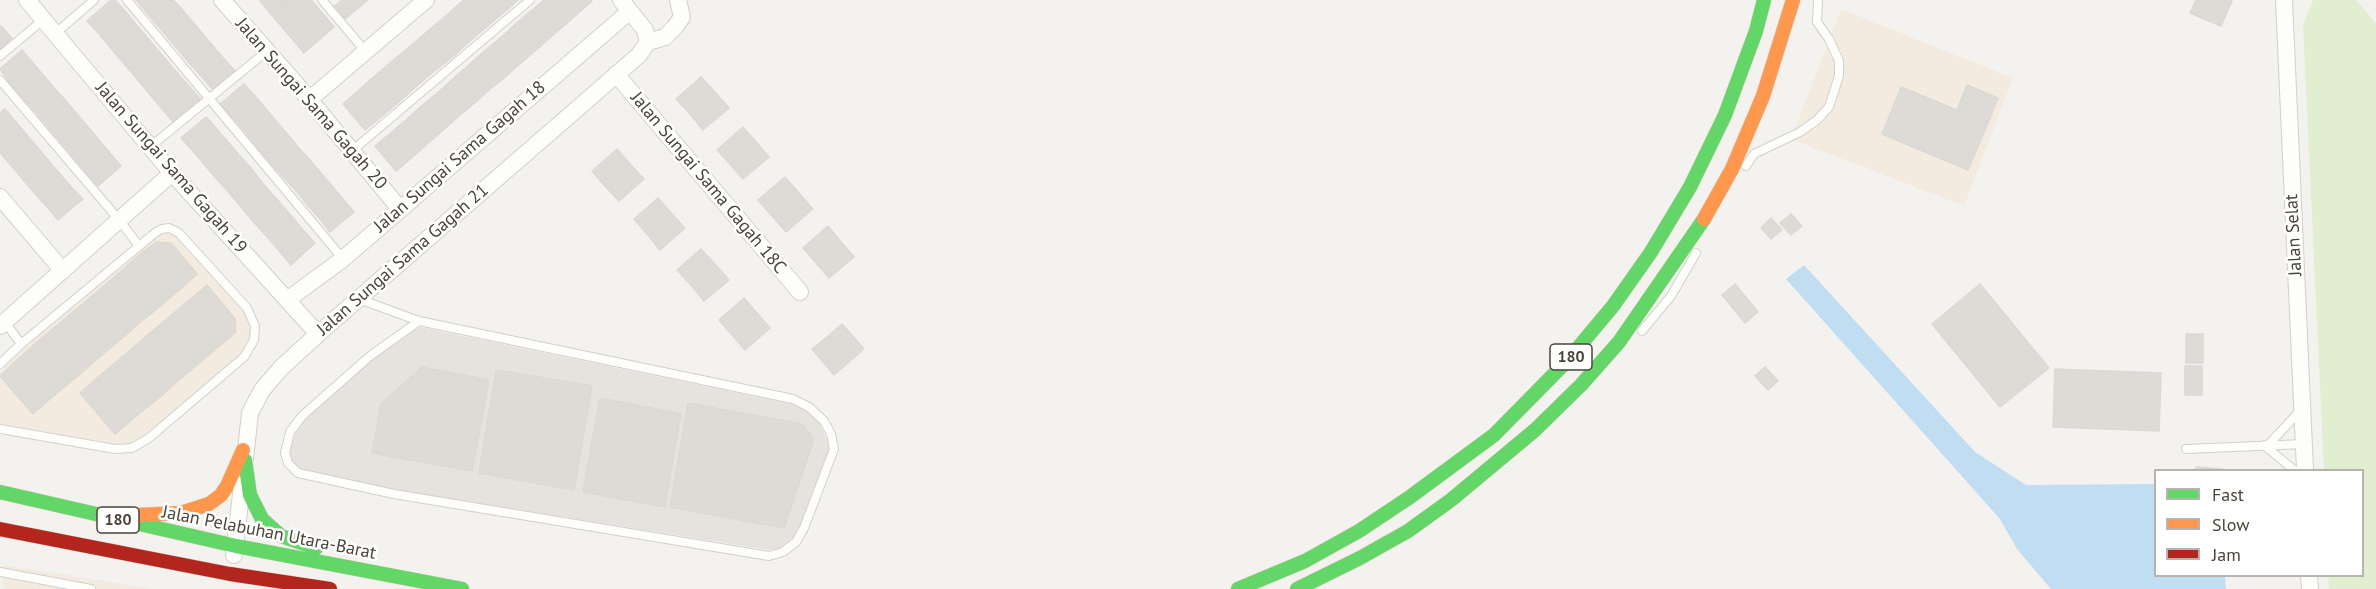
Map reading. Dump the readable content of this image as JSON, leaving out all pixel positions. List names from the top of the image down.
{
  "streets": {
    "main road": ["180", "Jalan Pelabuhan Utara-Barat"],
    "street": [
      "Jalan Sungai Sama Gagah 20",
      "Jalan Sungai Sama Gagah 18",
      "Jalan Sungai Sama Gagah 19",
      "Jalan Sungai Sama Gagah 18C",
      "Jalan Selat",
      "Jalan Sungai Sama Gagah 21"
    ]
  },
  "crossings": [
    ["Jalan Sungai Sama Gagah 20", "Jalan Sungai Sama Gagah 18"],
    ["Jalan Sungai Sama Gagah 18", "Jalan Sungai Sama Gagah 19"],
    ["Jalan Sungai Sama Gagah 19", "Jalan Sungai Sama Gagah 21"],
    ["Jalan Sungai Sama Gagah 18C", "Jalan Sungai Sama Gagah 21"],
    ["Jalan Sungai Sama Gagah 21", "180"],
    ["Jalan Sungai Sama Gagah 21", "Jalan Pelabuhan Utara-Barat"]
  ],
  "legend": ["Fast", "Slow", "Jam"]
}
